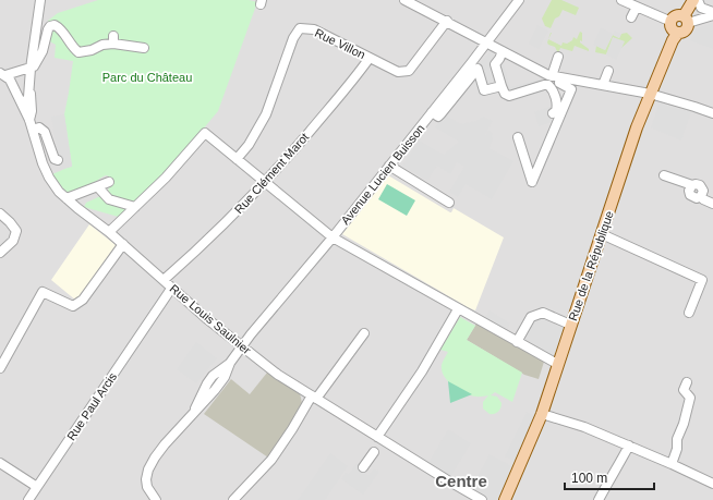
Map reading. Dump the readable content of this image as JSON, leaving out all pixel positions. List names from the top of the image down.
{
  "streets": {
    "main road": ["Rue de la République"],
    "street": [
      "Rue Villon",
      "Rue Clément Marot",
      "Avenue Lucien Buisson",
      "Rue Louis Saulnier",
      "Rue Paul Arcis"
    ]
  },
  "crossings": [
    ["Rue Villon", "Rue Clément Marot"],
    ["Rue Clément Marot", "Rue Louis Saulnier"],
    ["Avenue Lucien Buisson", "Rue Louis Saulnier"],
    ["Rue Louis Saulnier", "Rue Paul Arcis"]
  ],
  "districts": ["Centre"],
  "parks": ["Parc du Château"],
  "scale_bar": "100 m"
}
